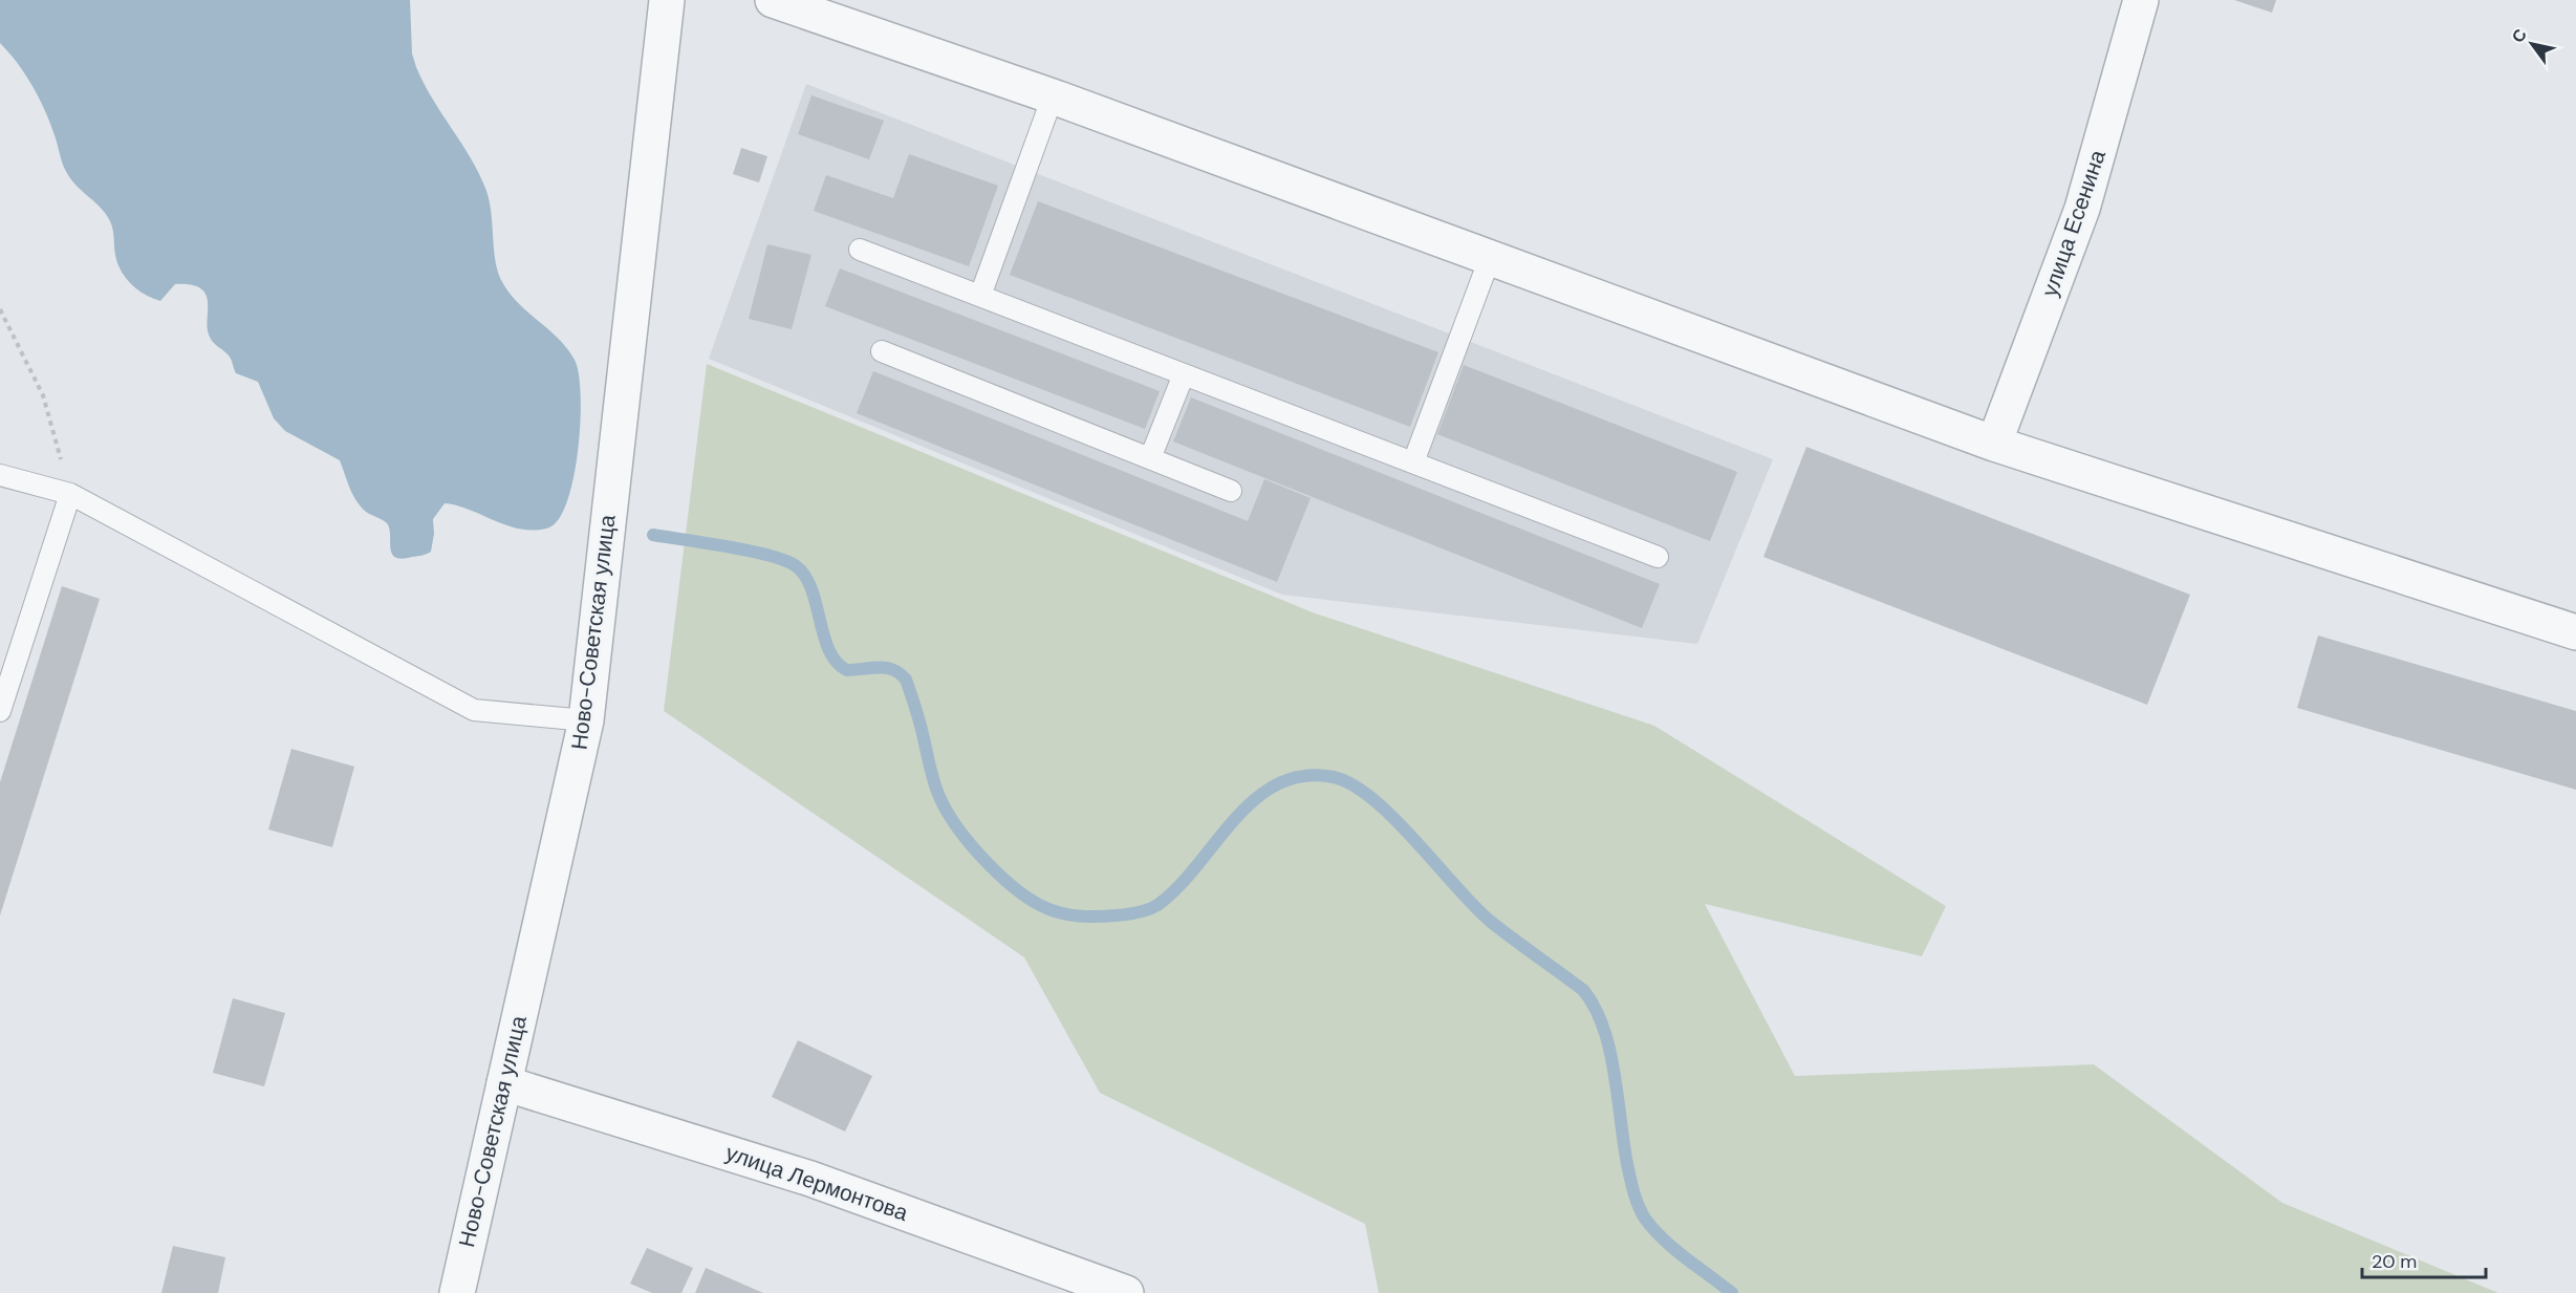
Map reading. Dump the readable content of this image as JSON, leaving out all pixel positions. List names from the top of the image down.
{
  "streets": {
    "street": ["улица Есенина", "Ново-Советская улица", "улица Лермонтова"]
  },
  "crossings": [
    ["Ново-Советская улица", "улица Лермонтова"]
  ],
  "scale_bar": "20 m",
  "north": "top left"
}
